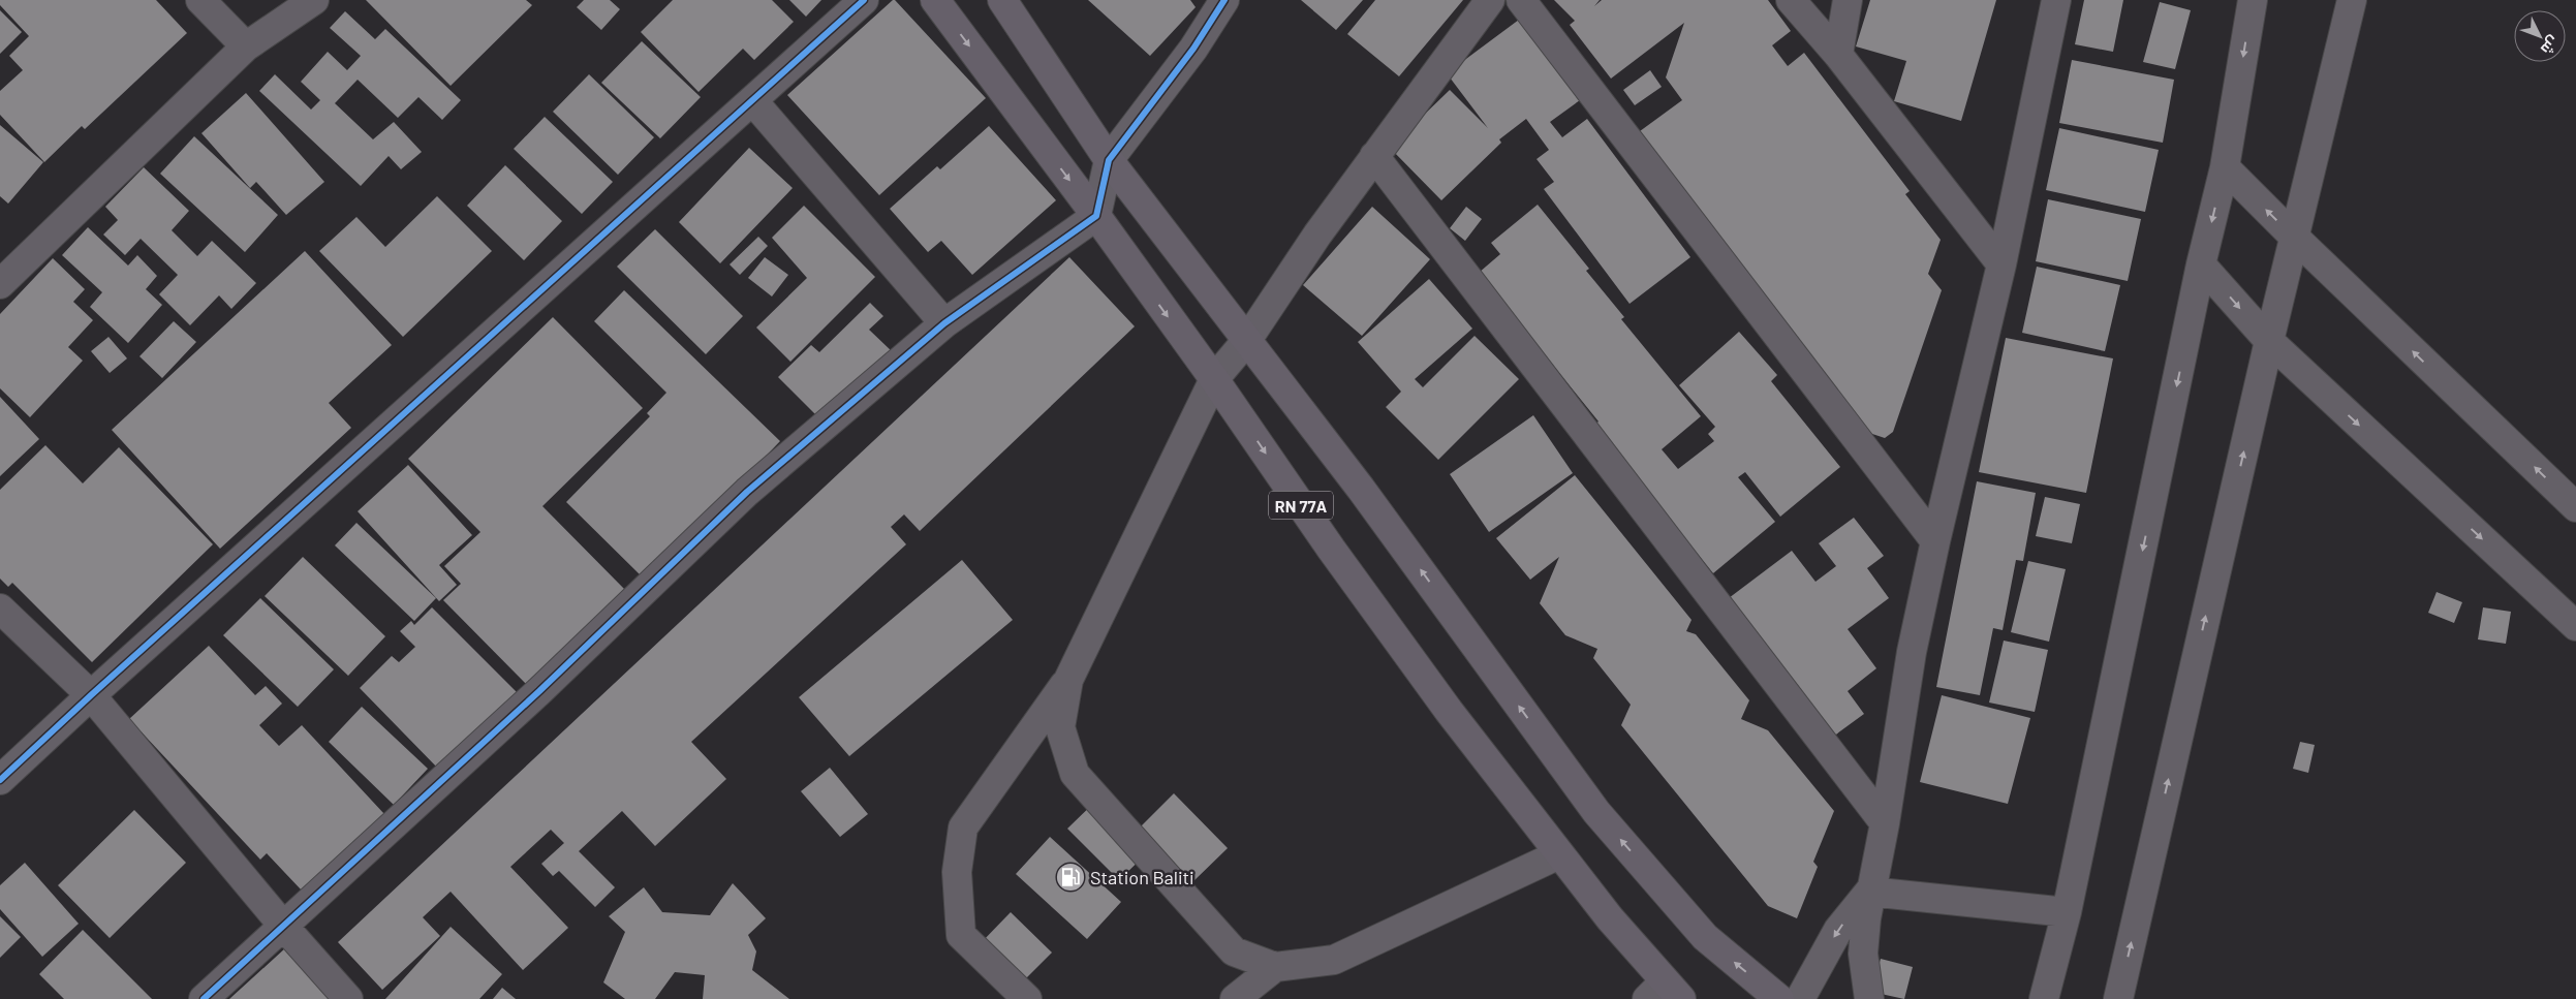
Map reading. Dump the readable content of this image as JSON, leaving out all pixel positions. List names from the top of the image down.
{
  "streets": {
    "main road": ["RN 77A"]
  },
  "places": {
    "fuel station": ["Station Baliti"]
  },
  "north": "bottom right"
}
